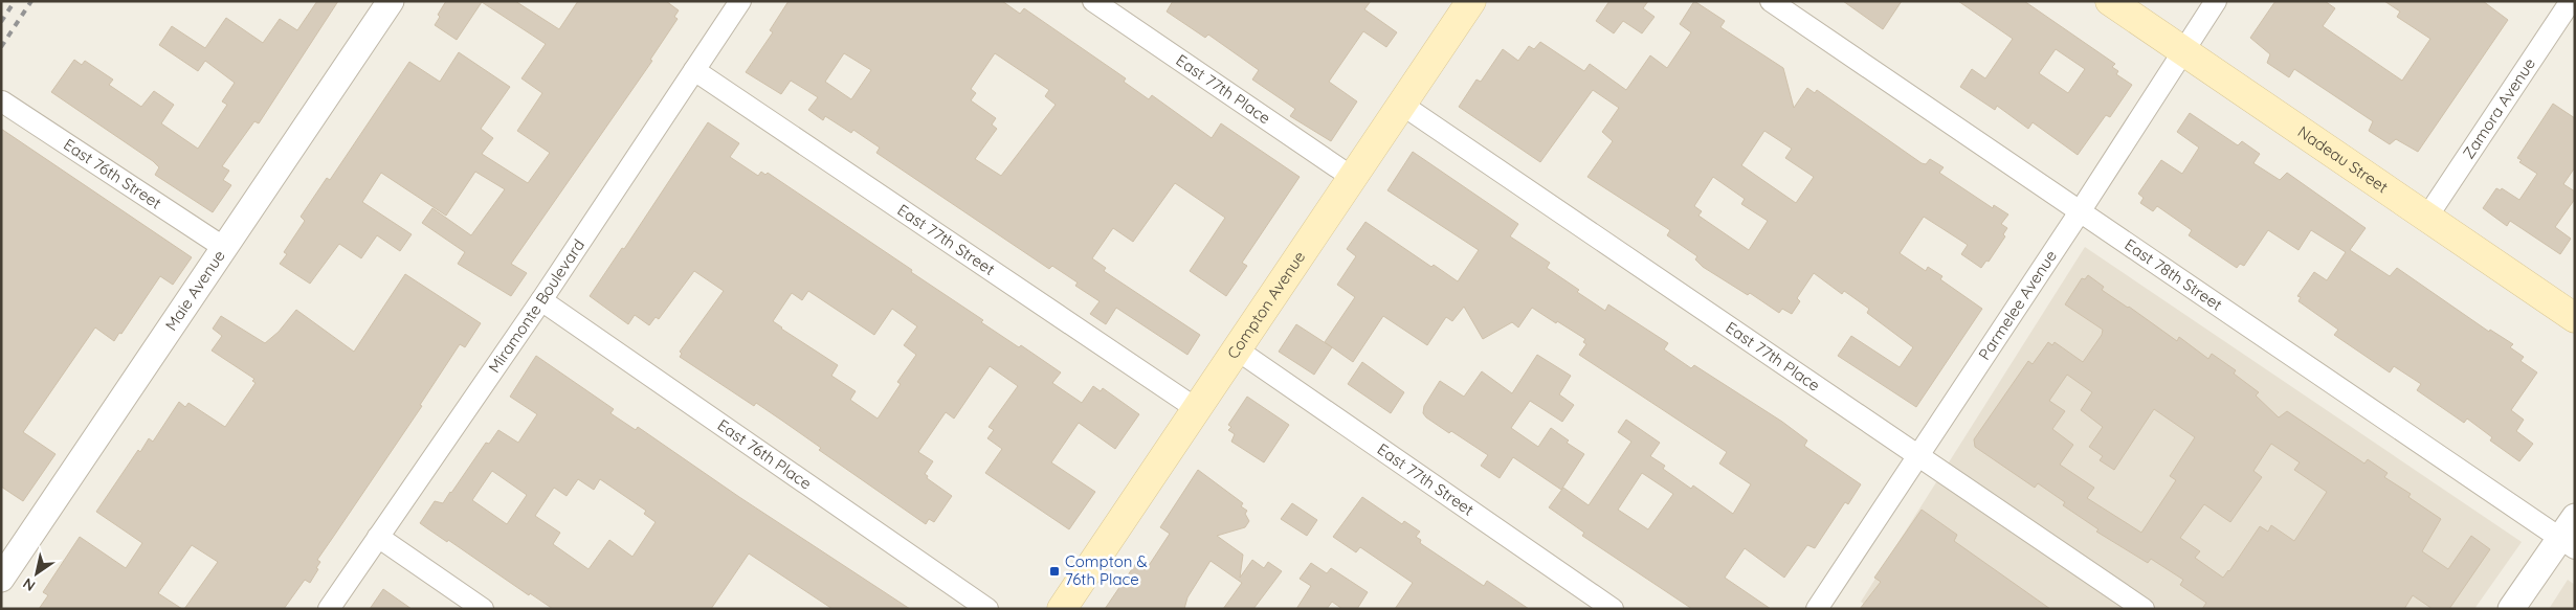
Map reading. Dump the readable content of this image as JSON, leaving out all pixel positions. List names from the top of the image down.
{
  "streets": {
    "main road": ["Nadeau Street", "Compton Avenue"],
    "street": [
      "East 77th Place",
      "Zamora Avenue",
      "East 76th Street",
      "East 77th Street",
      "East 78th Street",
      "Maie Avenue",
      "Parmelee Avenue",
      "Miramonte Boulevard",
      "East 76th Place"
    ]
  },
  "crossings": [
    ["East 77th Place", "Compton Avenue"],
    ["East 77th Place", "Parmelee Avenue"],
    ["Zamora Avenue", "Nadeau Street"],
    ["Nadeau Street", "Parmelee Avenue"],
    ["East 76th Street", "Maie Avenue"],
    ["East 77th Street", "Compton Avenue"],
    ["East 77th Street", "Miramonte Boulevard"],
    ["East 78th Street", "Parmelee Avenue"],
    ["Miramonte Boulevard", "East 76th Place"]
  ],
  "places": {
    "transit": ["Compton & 76th Place"]
  },
  "north": "bottom left"
}
